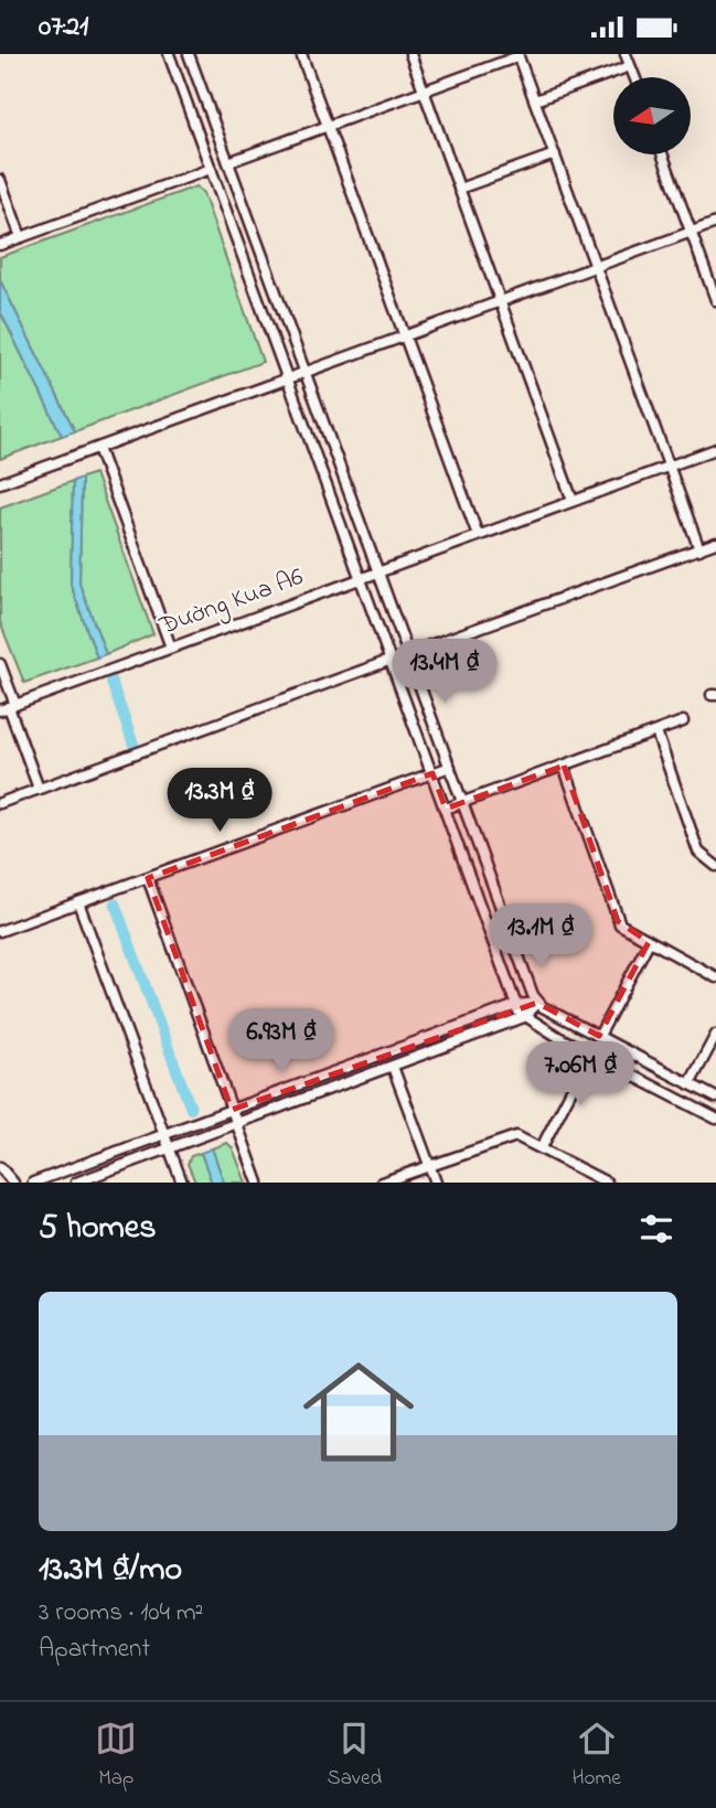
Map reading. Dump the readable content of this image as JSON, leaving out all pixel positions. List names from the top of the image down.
{
  "streets": {
    "street": ["Đường Kua A6"]
  },
  "north": "left",
  "page": {
    "status": "07:21",
    "price": [
      "13.4M ₫",
      "13.3M ₫",
      "13.1M ₫",
      "6.93M ₫",
      "7.06M ₫"
    ],
    "heading": "5 homes",
    "list": [
      {
        "name": "13.3M ₫/mo",
        "note": "3 rooms · 104 m² · Apartment"
      }
    ],
    "tabs": ["Map", "Saved", "Home"]
  }
}
